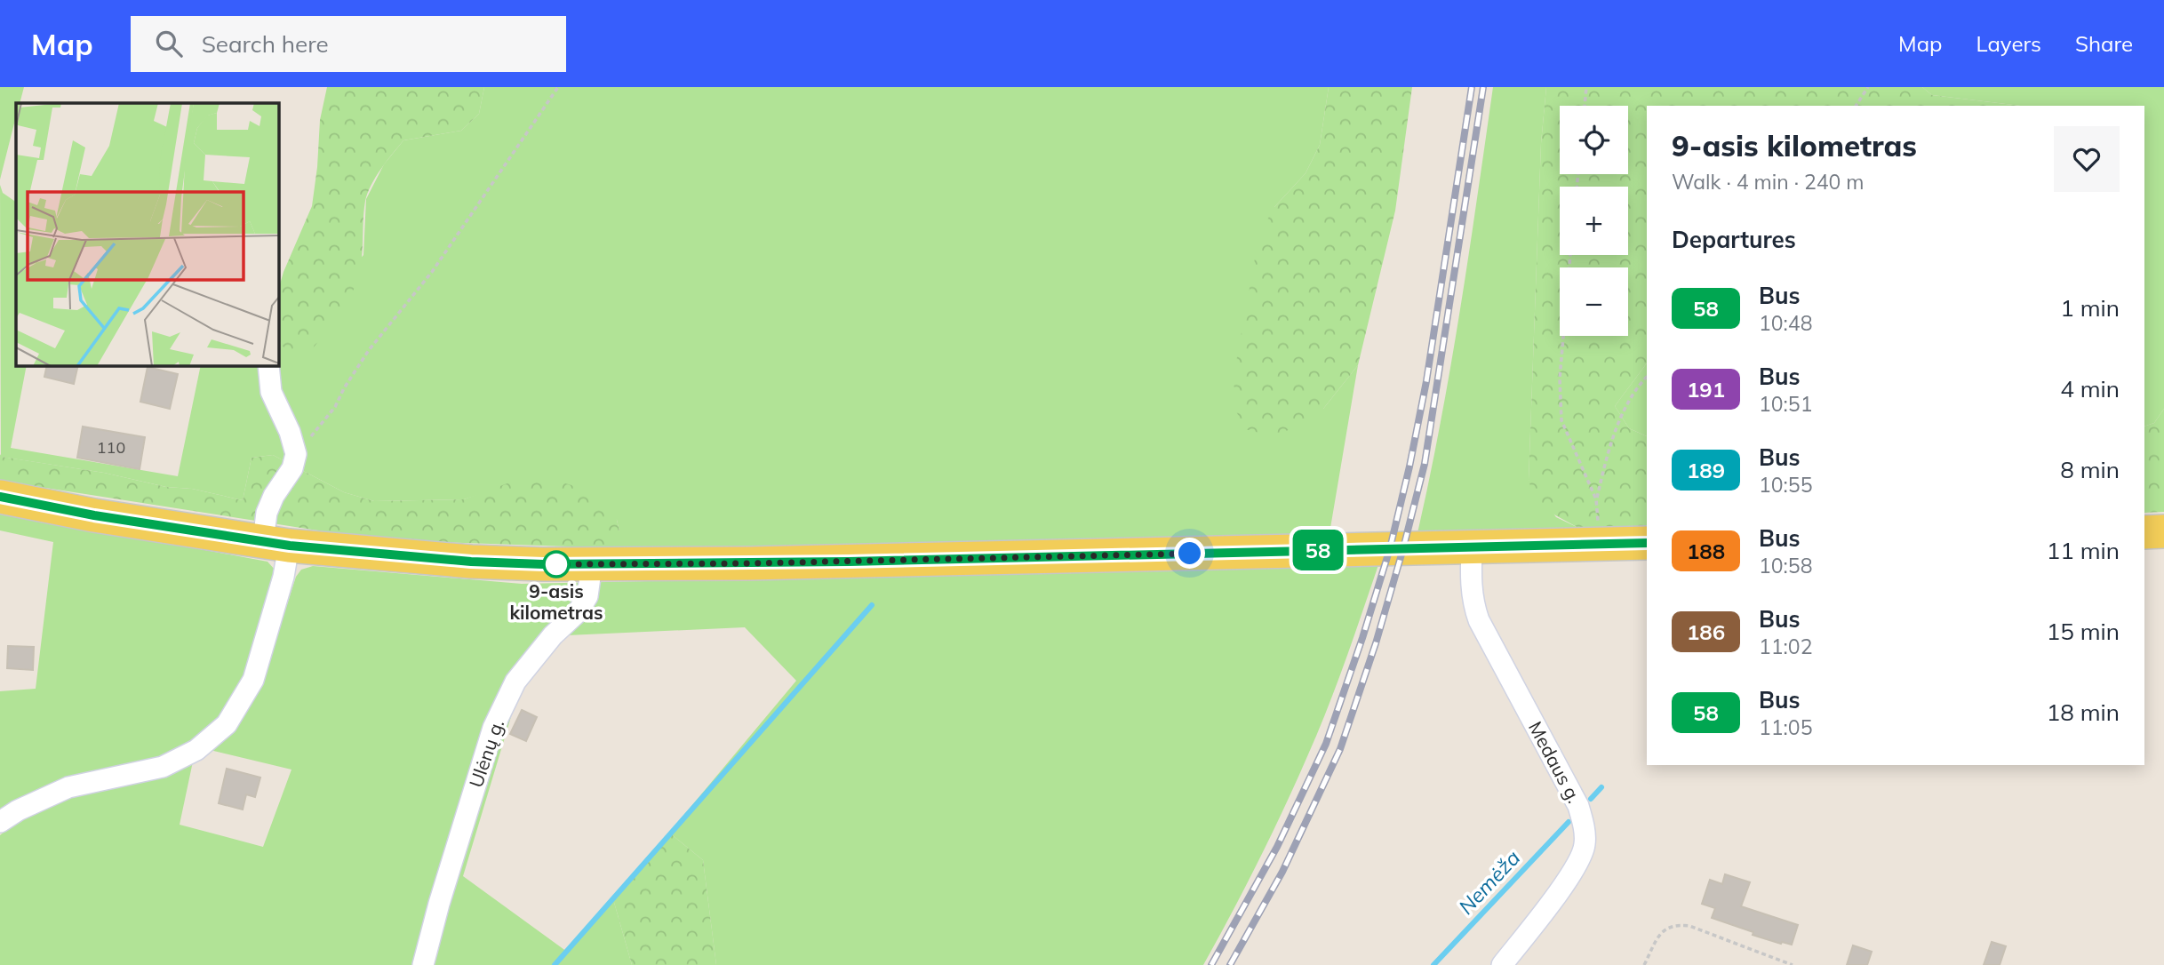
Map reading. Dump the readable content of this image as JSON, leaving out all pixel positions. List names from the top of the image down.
{
  "streets": {
    "street": ["Ulėnų g.", "Medaus g."]
  },
  "water": ["Nemėža"],
  "places": ["9-asis kilometras"],
  "lines": ["bus line 58"],
  "house_numbers": ["110"],
  "page": {
    "header": "Map",
    "search": "Search here",
    "nav": ["Map", "Layers", "Share"],
    "on_map": "58",
    "map_buttons": ["+", "−"],
    "heading": [
      ["9-asis kilometras", "Walk · 4 min · 240 m"],
      "Departures"
    ],
    "list": [
      {
        "mark": "58",
        "name": "Bus",
        "note": "10:48",
        "value": "1 min"
      },
      {
        "mark": "191",
        "name": "Bus",
        "note": "10:51",
        "value": "4 min"
      },
      {
        "mark": "189",
        "name": "Bus",
        "note": "10:55",
        "value": "8 min"
      },
      {
        "mark": "188",
        "name": "Bus",
        "note": "10:58",
        "value": "11 min"
      },
      {
        "mark": "186",
        "name": "Bus",
        "note": "11:02",
        "value": "15 min"
      },
      {
        "mark": "58",
        "name": "Bus",
        "note": "11:05",
        "value": "18 min"
      }
    ]
  }
}
